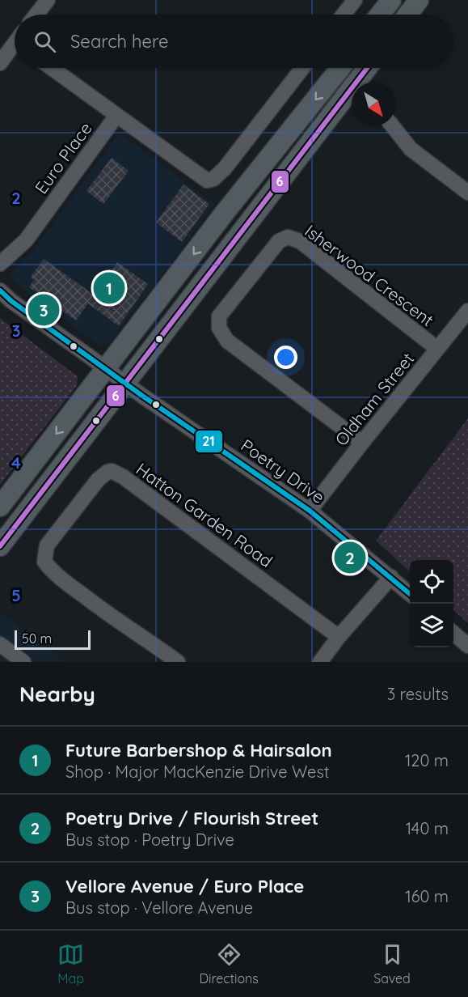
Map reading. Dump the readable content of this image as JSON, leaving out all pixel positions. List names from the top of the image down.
{
  "streets": {
    "street": [
      "Euro Place",
      "Isherwood Crescent",
      "Oldham Street",
      "Poetry Drive",
      "Hatton Garden Road"
    ]
  },
  "crossings": [
    ["Isherwood Crescent", "Oldham Street"],
    ["Oldham Street", "Poetry Drive"]
  ],
  "lines": ["transit line 6", "transit line 21"],
  "scale_bar": "50 m",
  "north": "bottom right",
  "page": {
    "search": "Search here",
    "pins": ["1", "3", "2"],
    "scale": "50 m",
    "heading": ["Nearby", "3 results"],
    "list": [
      {
        "mark": "1",
        "name": "Future Barbershop & Hairsalon",
        "note": "Shop · Major MacKenzie Drive West",
        "value": "120 m"
      },
      {
        "mark": "2",
        "name": "Poetry Drive / Flourish Street",
        "note": "Bus stop · Poetry Drive",
        "value": "140 m"
      },
      {
        "mark": "3",
        "name": "Vellore Avenue / Euro Place",
        "note": "Bus stop · Vellore Avenue",
        "value": "160 m"
      }
    ],
    "nav": ["Map", "Directions", "Saved"]
  },
  "grid": {
    "rows": [
      "2",
      "3",
      "4",
      "5"
    ]
  }
}
